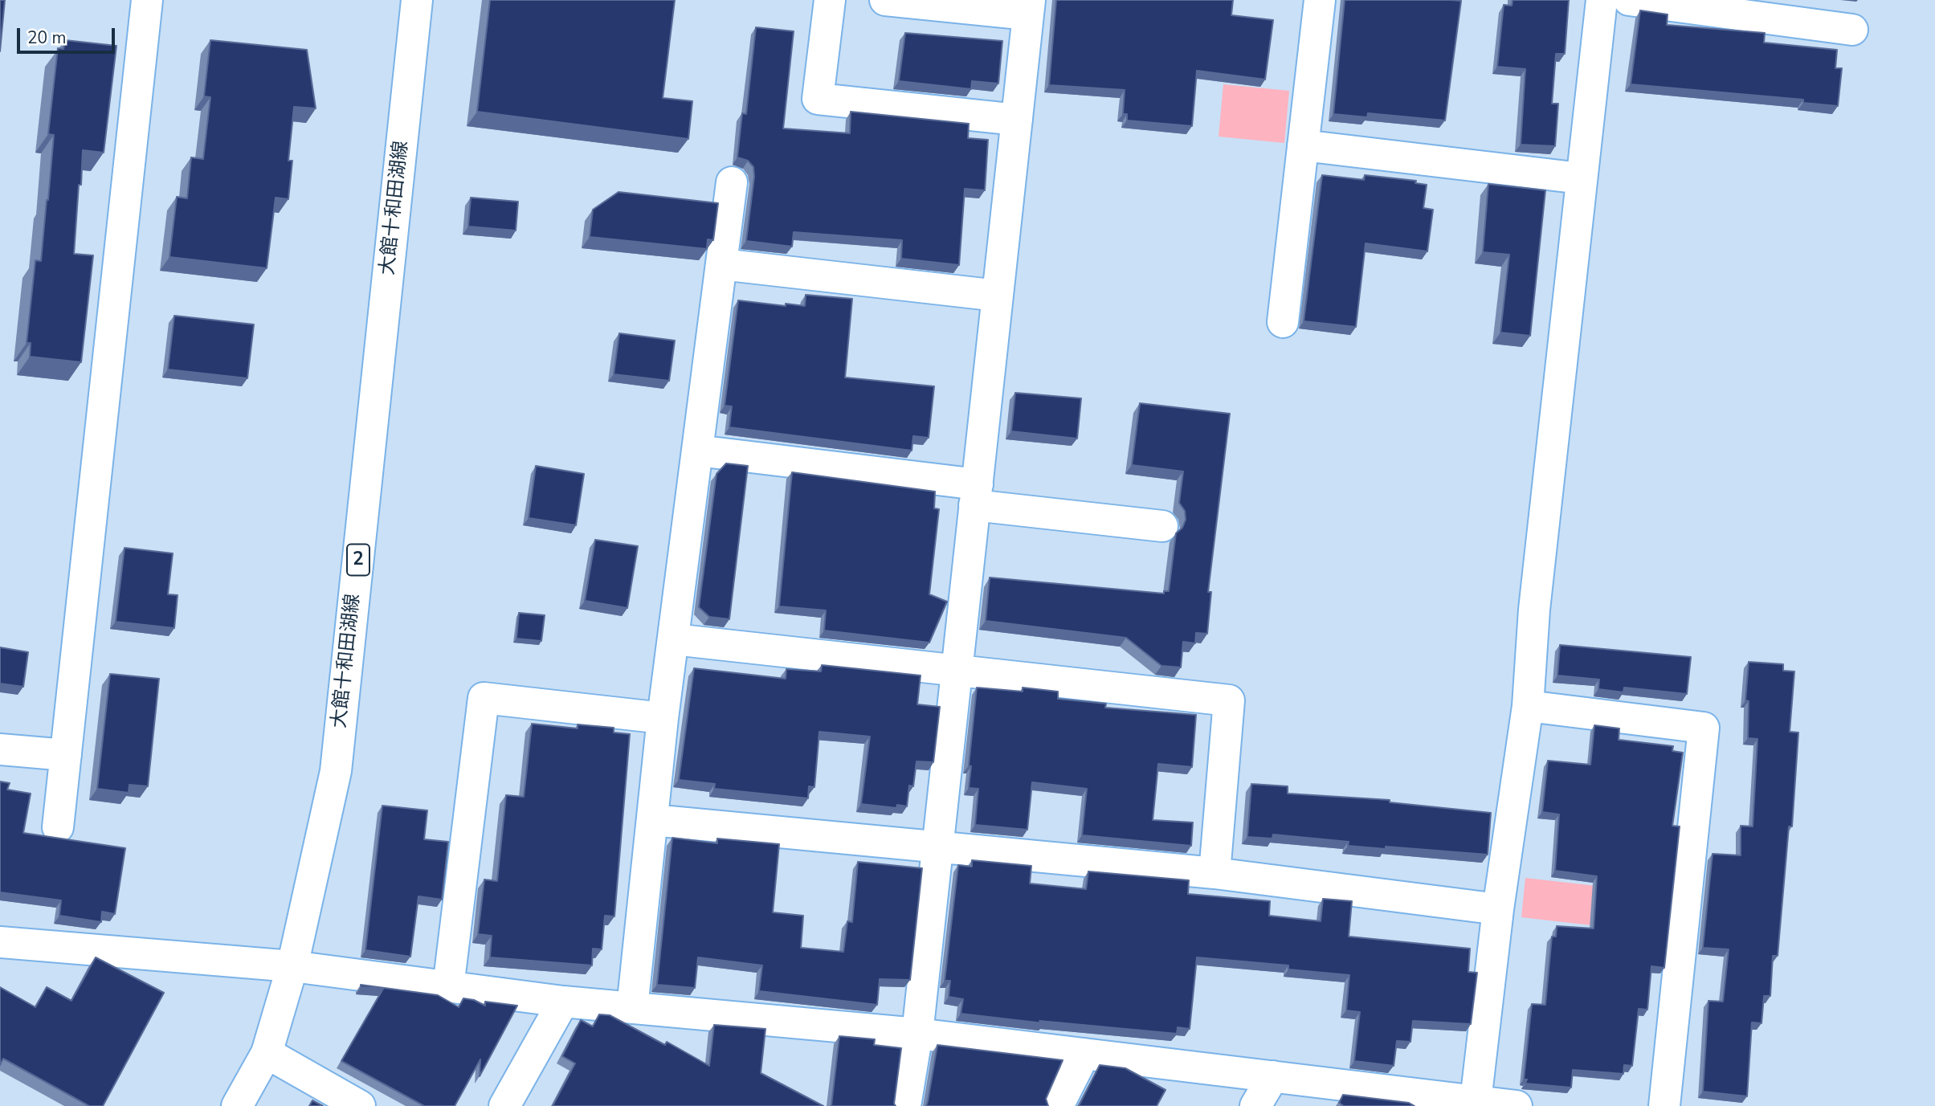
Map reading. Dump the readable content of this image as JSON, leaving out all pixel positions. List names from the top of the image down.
{
  "streets": {
    "street": ["大館十和田湖線", "2"]
  },
  "scale_bar": "20 m"
}
